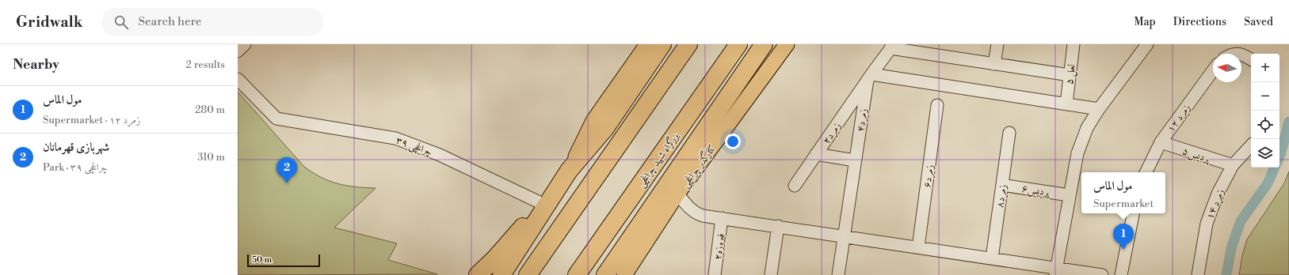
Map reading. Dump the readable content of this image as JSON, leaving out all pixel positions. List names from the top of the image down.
{
  "streets": {
    "highway": ["بزرگراه شهید چراغچی"],
    "main road": ["کنارگذر چراغچی"],
    "street": [
      "لعل ۵",
      "زمرد ۱۲",
      "زمرد۴",
      "زمرد۲",
      "چراغچی ۳۹",
      "پردیس۵",
      "زمرد۶",
      "پردیس۶",
      "زمرد۸",
      "زمرد ۱۴",
      "فیروزه۲"
    ]
  },
  "crossings": [
    ["زمرد ۱۲", "پردیس۵"],
    ["زمرد۴", "زمرد۲"],
    ["پردیس۵", "زمرد ۱۴"],
    ["پردیس۶", "زمرد۸"]
  ],
  "scale_bar": "50 m",
  "north": "left",
  "page": {
    "header": "Gridwalk",
    "search": "Search here",
    "nav": ["Map", "Directions", "Saved"],
    "heading": ["Nearby", "2 results"],
    "map_buttons": ["+", "−"],
    "list": [
      {
        "mark": "1",
        "name": "مول الماس",
        "note": "Supermarket · زمرد ۱۲",
        "value": "280 m"
      },
      {
        "mark": "2",
        "name": "شهربازی قهرمانان",
        "note": "Park · چراغچی ۳۹",
        "value": "310 m"
      }
    ],
    "pins": ["2", "1"],
    "popup": ["مول الماس", "Supermarket"],
    "scale": "50 m"
  }
}
